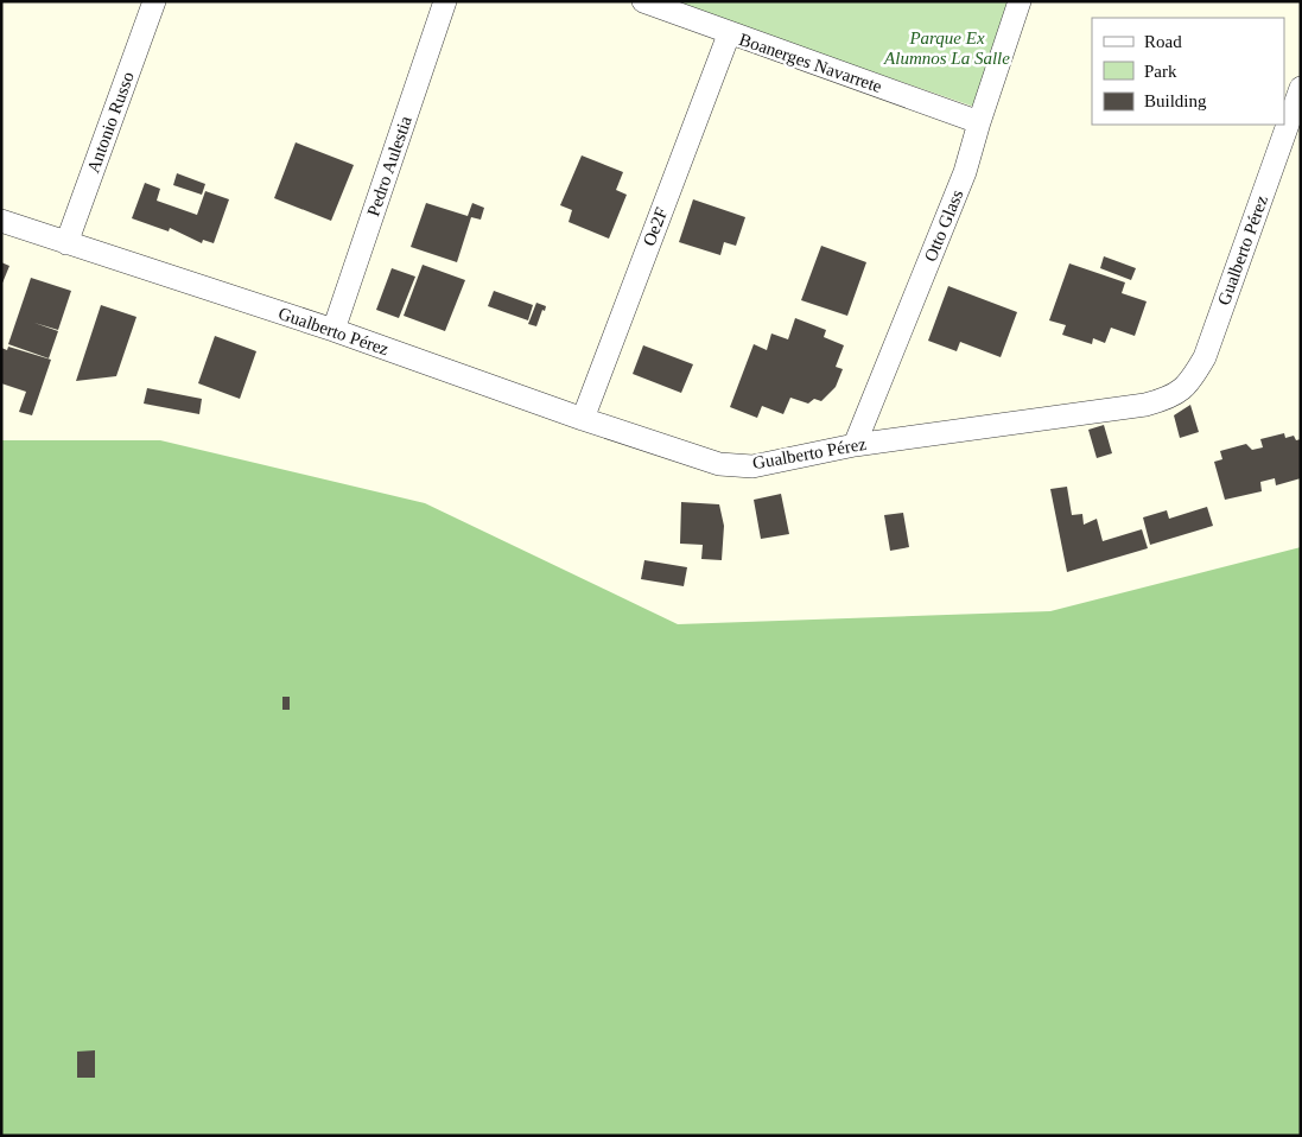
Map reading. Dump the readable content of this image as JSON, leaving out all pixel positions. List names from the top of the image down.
{
  "streets": {
    "street": [
      "Boanerges Navarrete",
      "Antonio Russo",
      "Pedro Aulestia",
      "Otto Glass",
      "Oe2F",
      "Gualberto Pérez"
    ]
  },
  "crossings": [
    ["Boanerges Navarrete", "Otto Glass"],
    ["Boanerges Navarrete", "Oe2F"],
    ["Antonio Russo", "Gualberto Pérez"],
    ["Pedro Aulestia", "Gualberto Pérez"],
    ["Otto Glass", "Gualberto Pérez"],
    ["Oe2F", "Gualberto Pérez"]
  ],
  "parks": ["Parque Ex Alumnos La Salle"],
  "legend": ["Road", "Park", "Building"]
}
